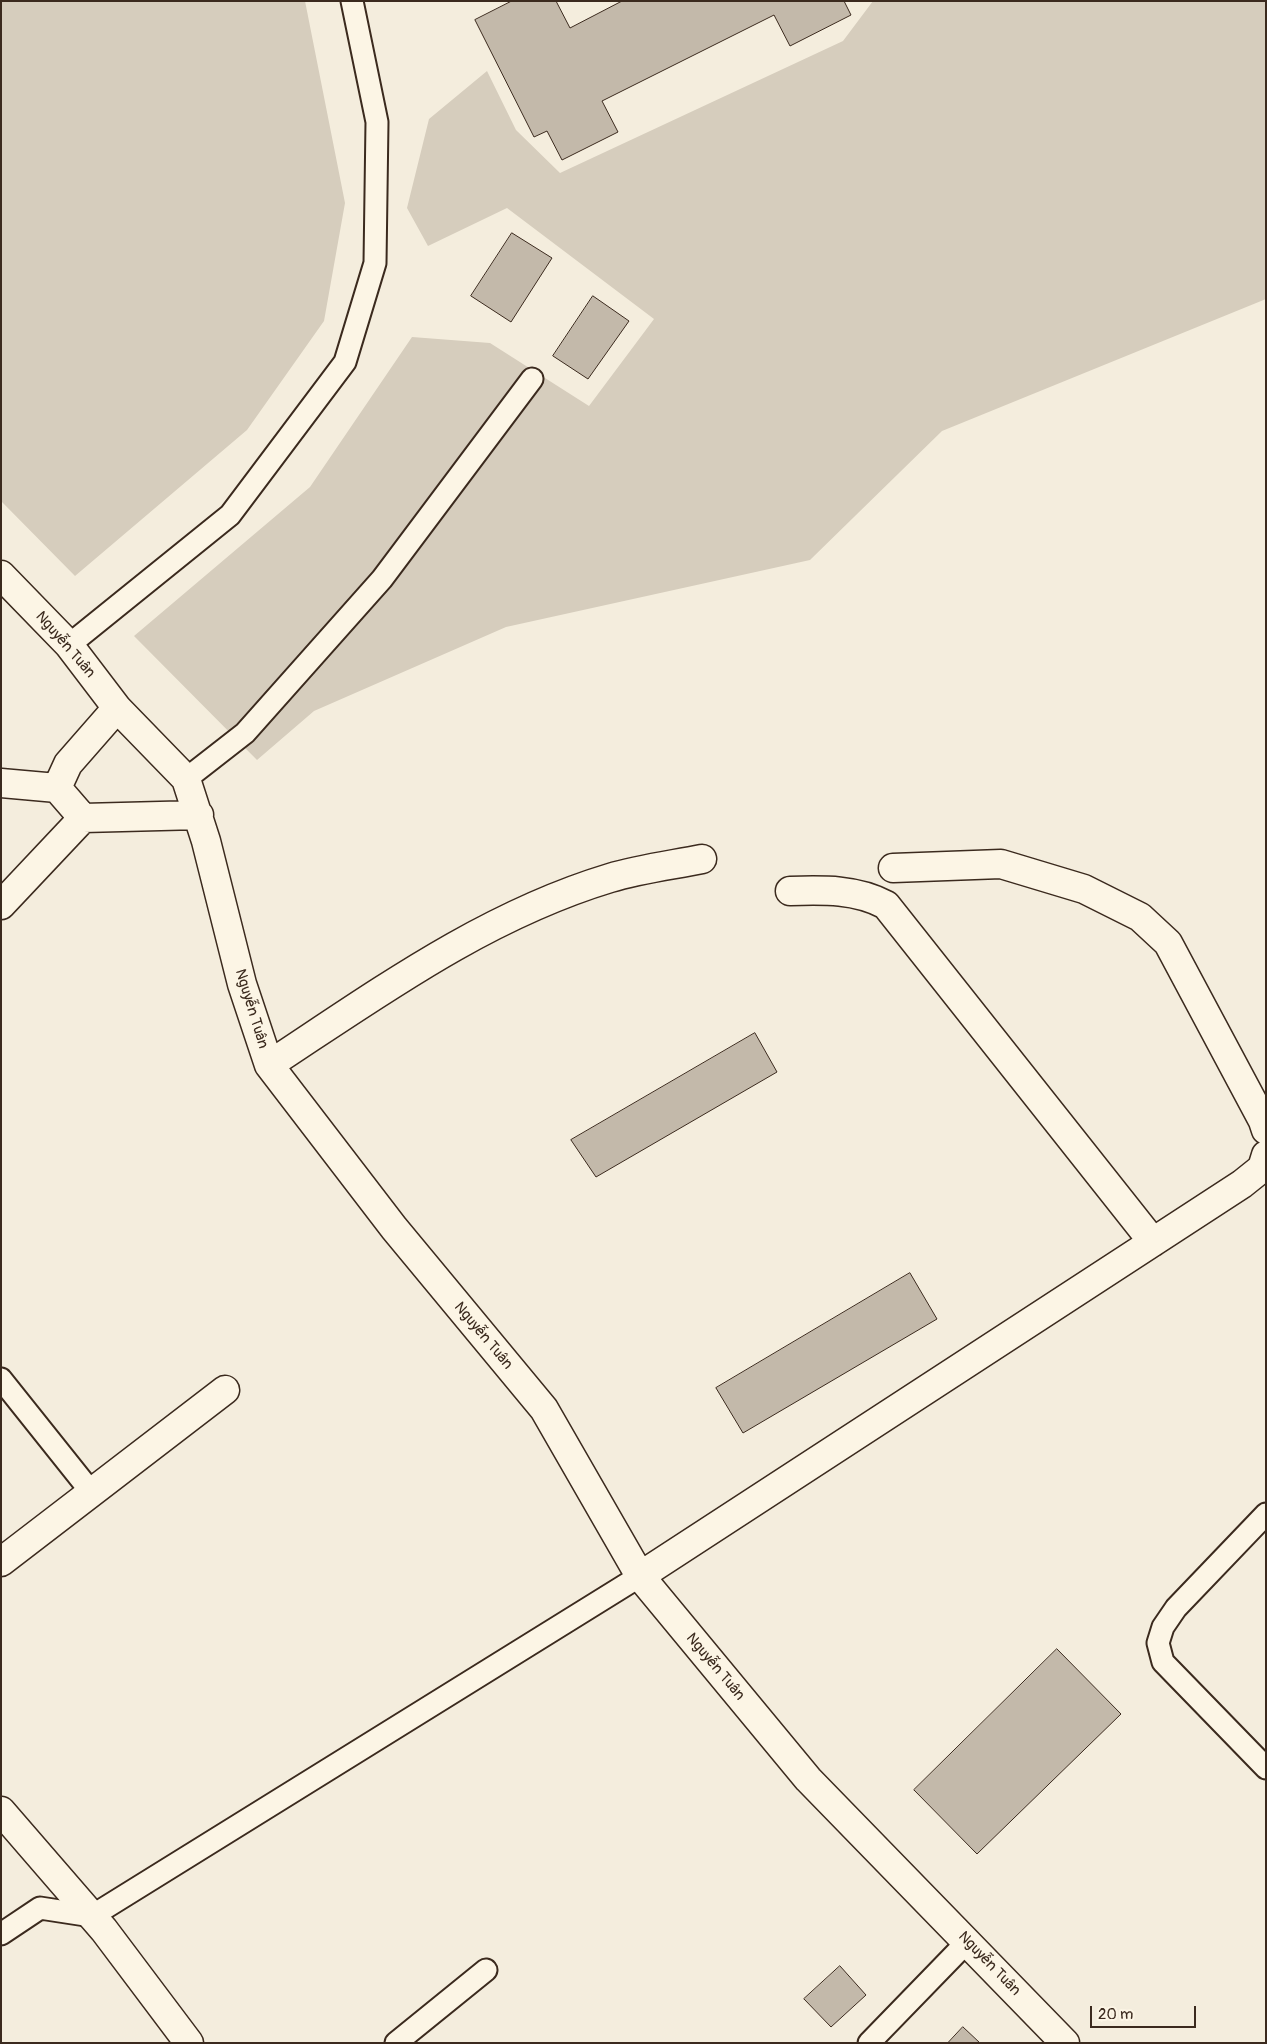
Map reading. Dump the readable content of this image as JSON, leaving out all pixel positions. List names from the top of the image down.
{
  "streets": {
    "street": ["Nguyễn Tuân"]
  },
  "scale_bar": "20 m"
}
